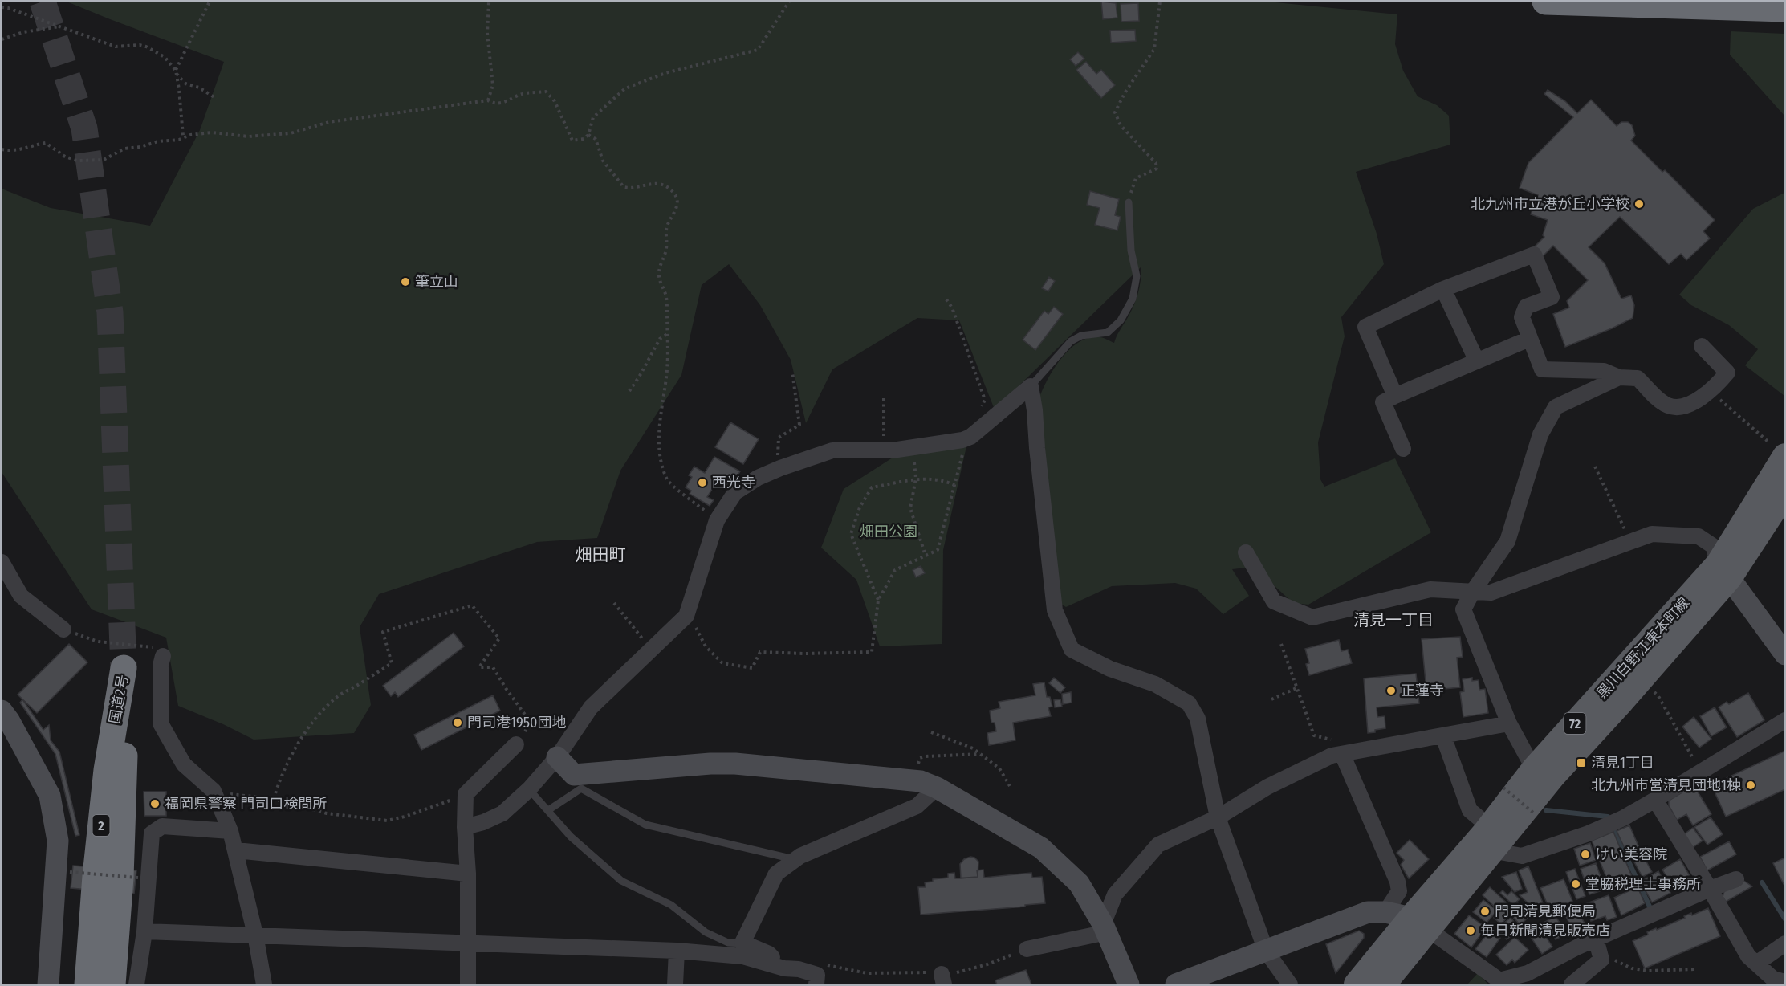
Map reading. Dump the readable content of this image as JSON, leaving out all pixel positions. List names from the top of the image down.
{
  "streets": {
    "highway": ["国道2号", "2"],
    "main road": ["黒川白野江東本町線", "72"]
  },
  "districts": ["畑田町", "清見一丁目"],
  "parks": ["畑田公園"],
  "places": {
    "other": [
      "北九州市立港が丘小学校",
      "筆立山",
      "西光寺",
      "正蓮寺",
      "門司港1950団地",
      "北九州市営清見団地1棟",
      "福岡県警察 門司口検問所",
      "けい美容院",
      "堂脇税理士事務所",
      "門司清見郵便局",
      "毎日新聞清見販売店"
    ],
    "transit": ["清見1丁目"]
  }
}
